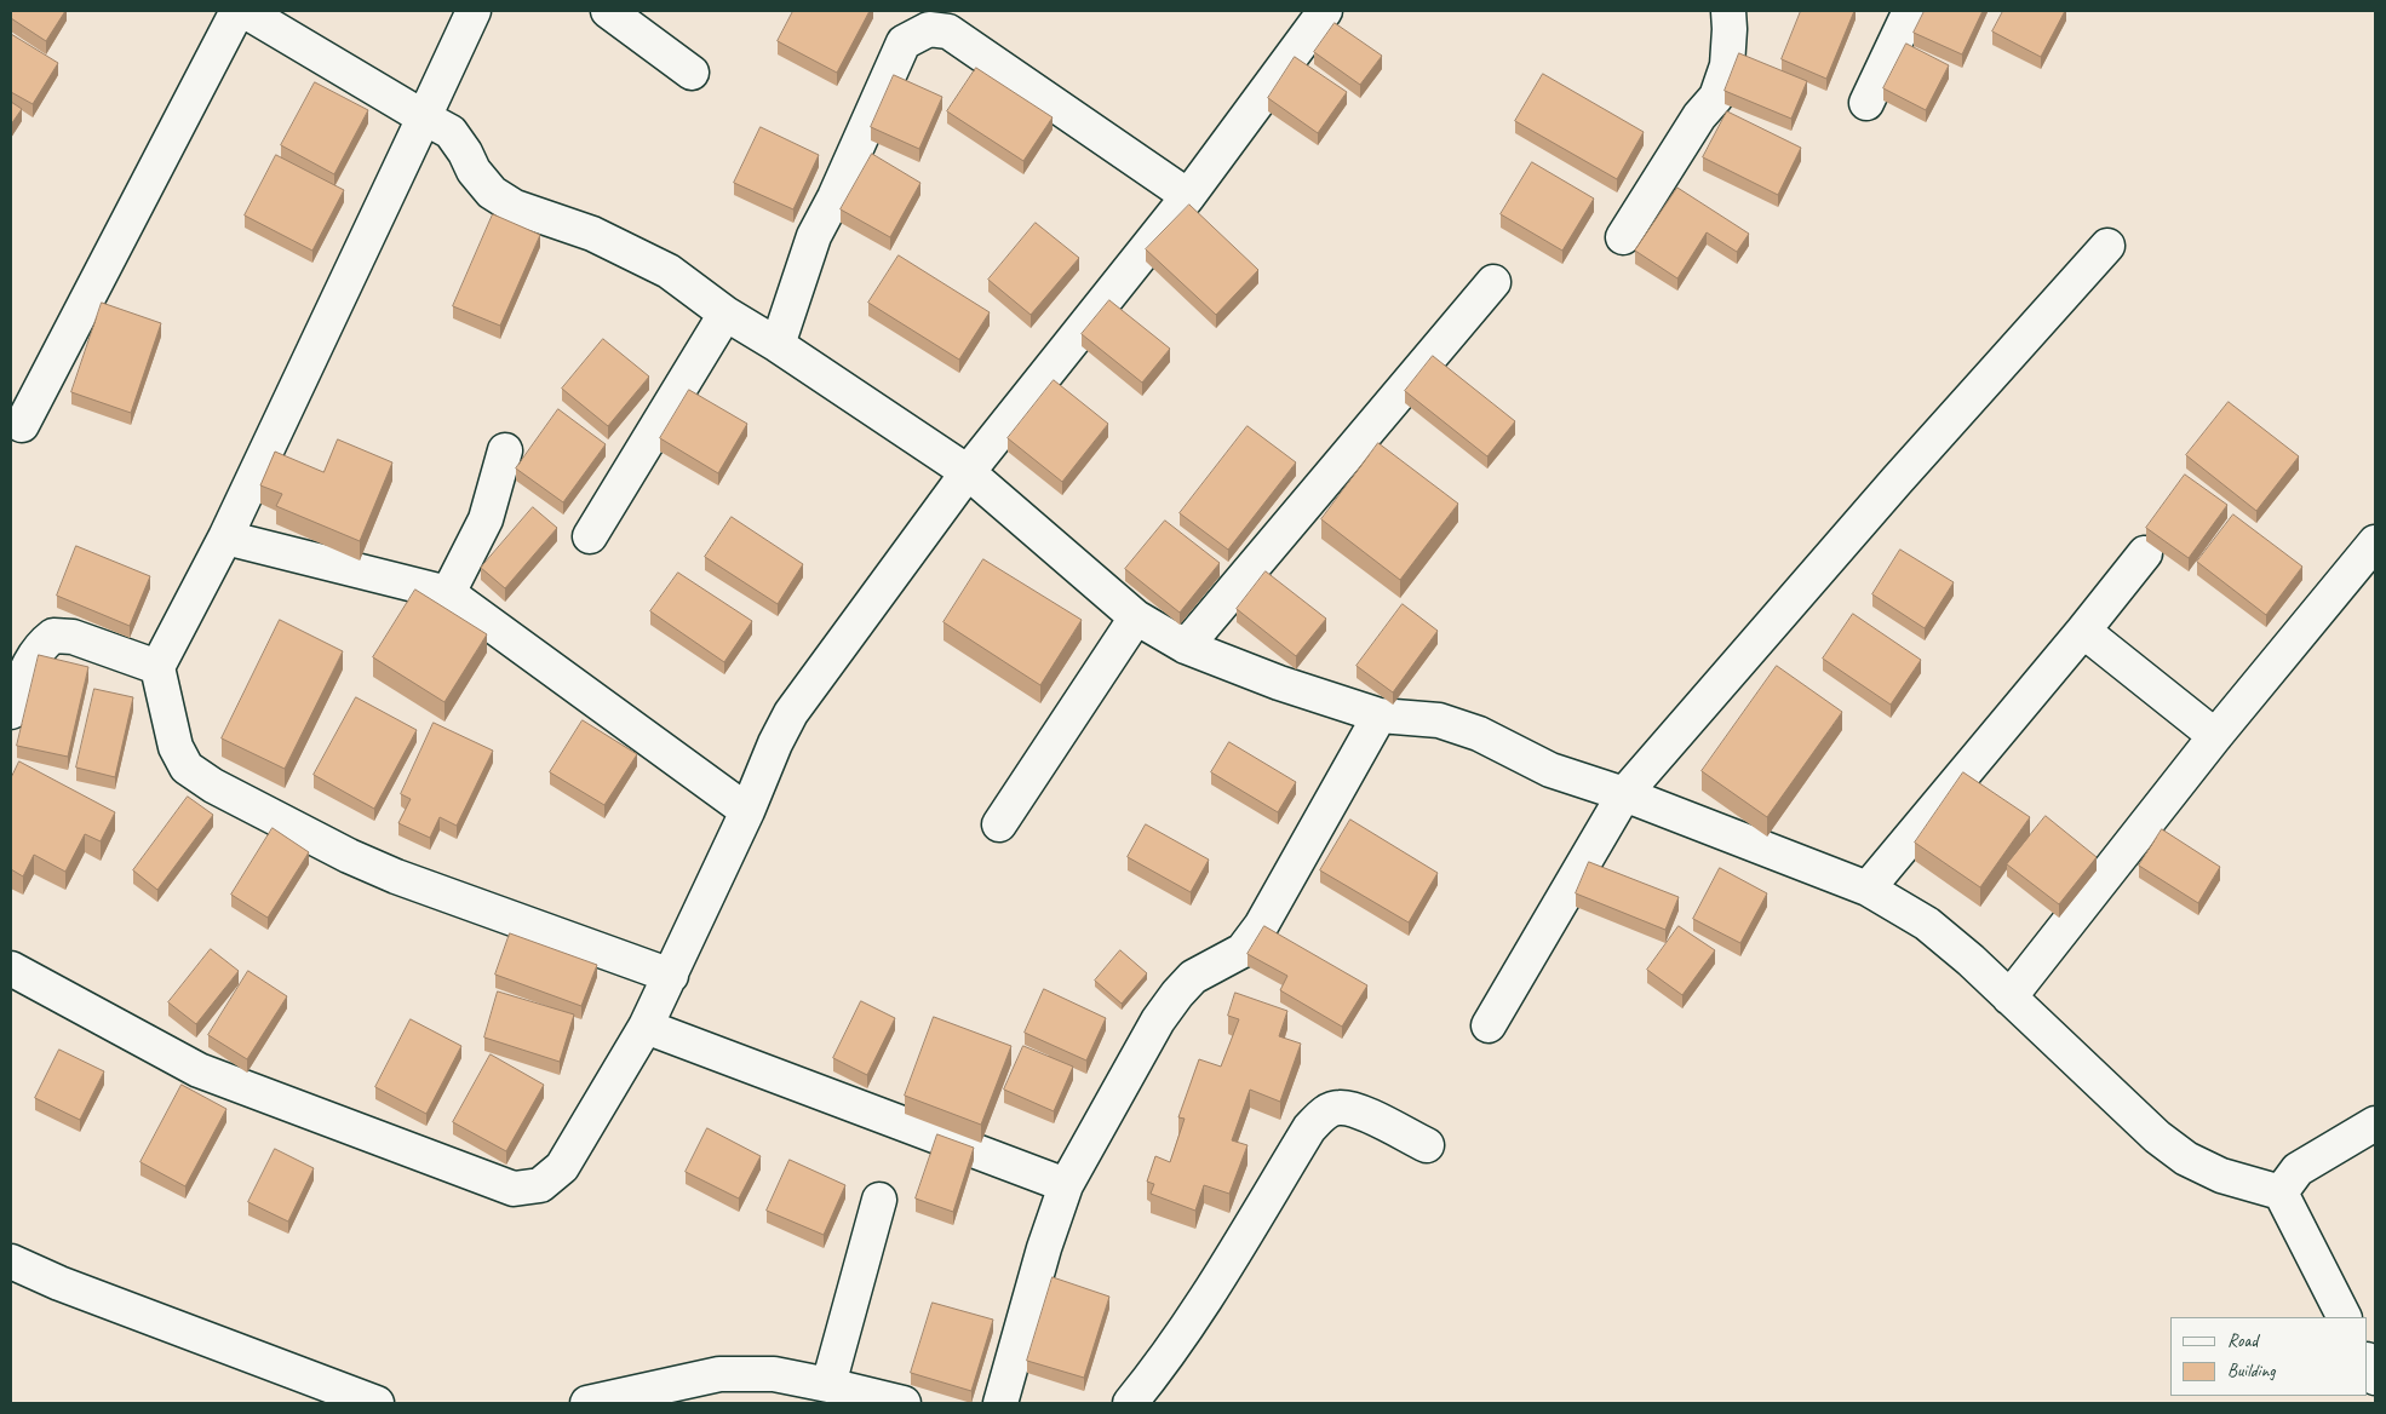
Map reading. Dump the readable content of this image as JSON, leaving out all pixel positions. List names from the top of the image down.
{
  "legend": ["Road", "Building"]
}
